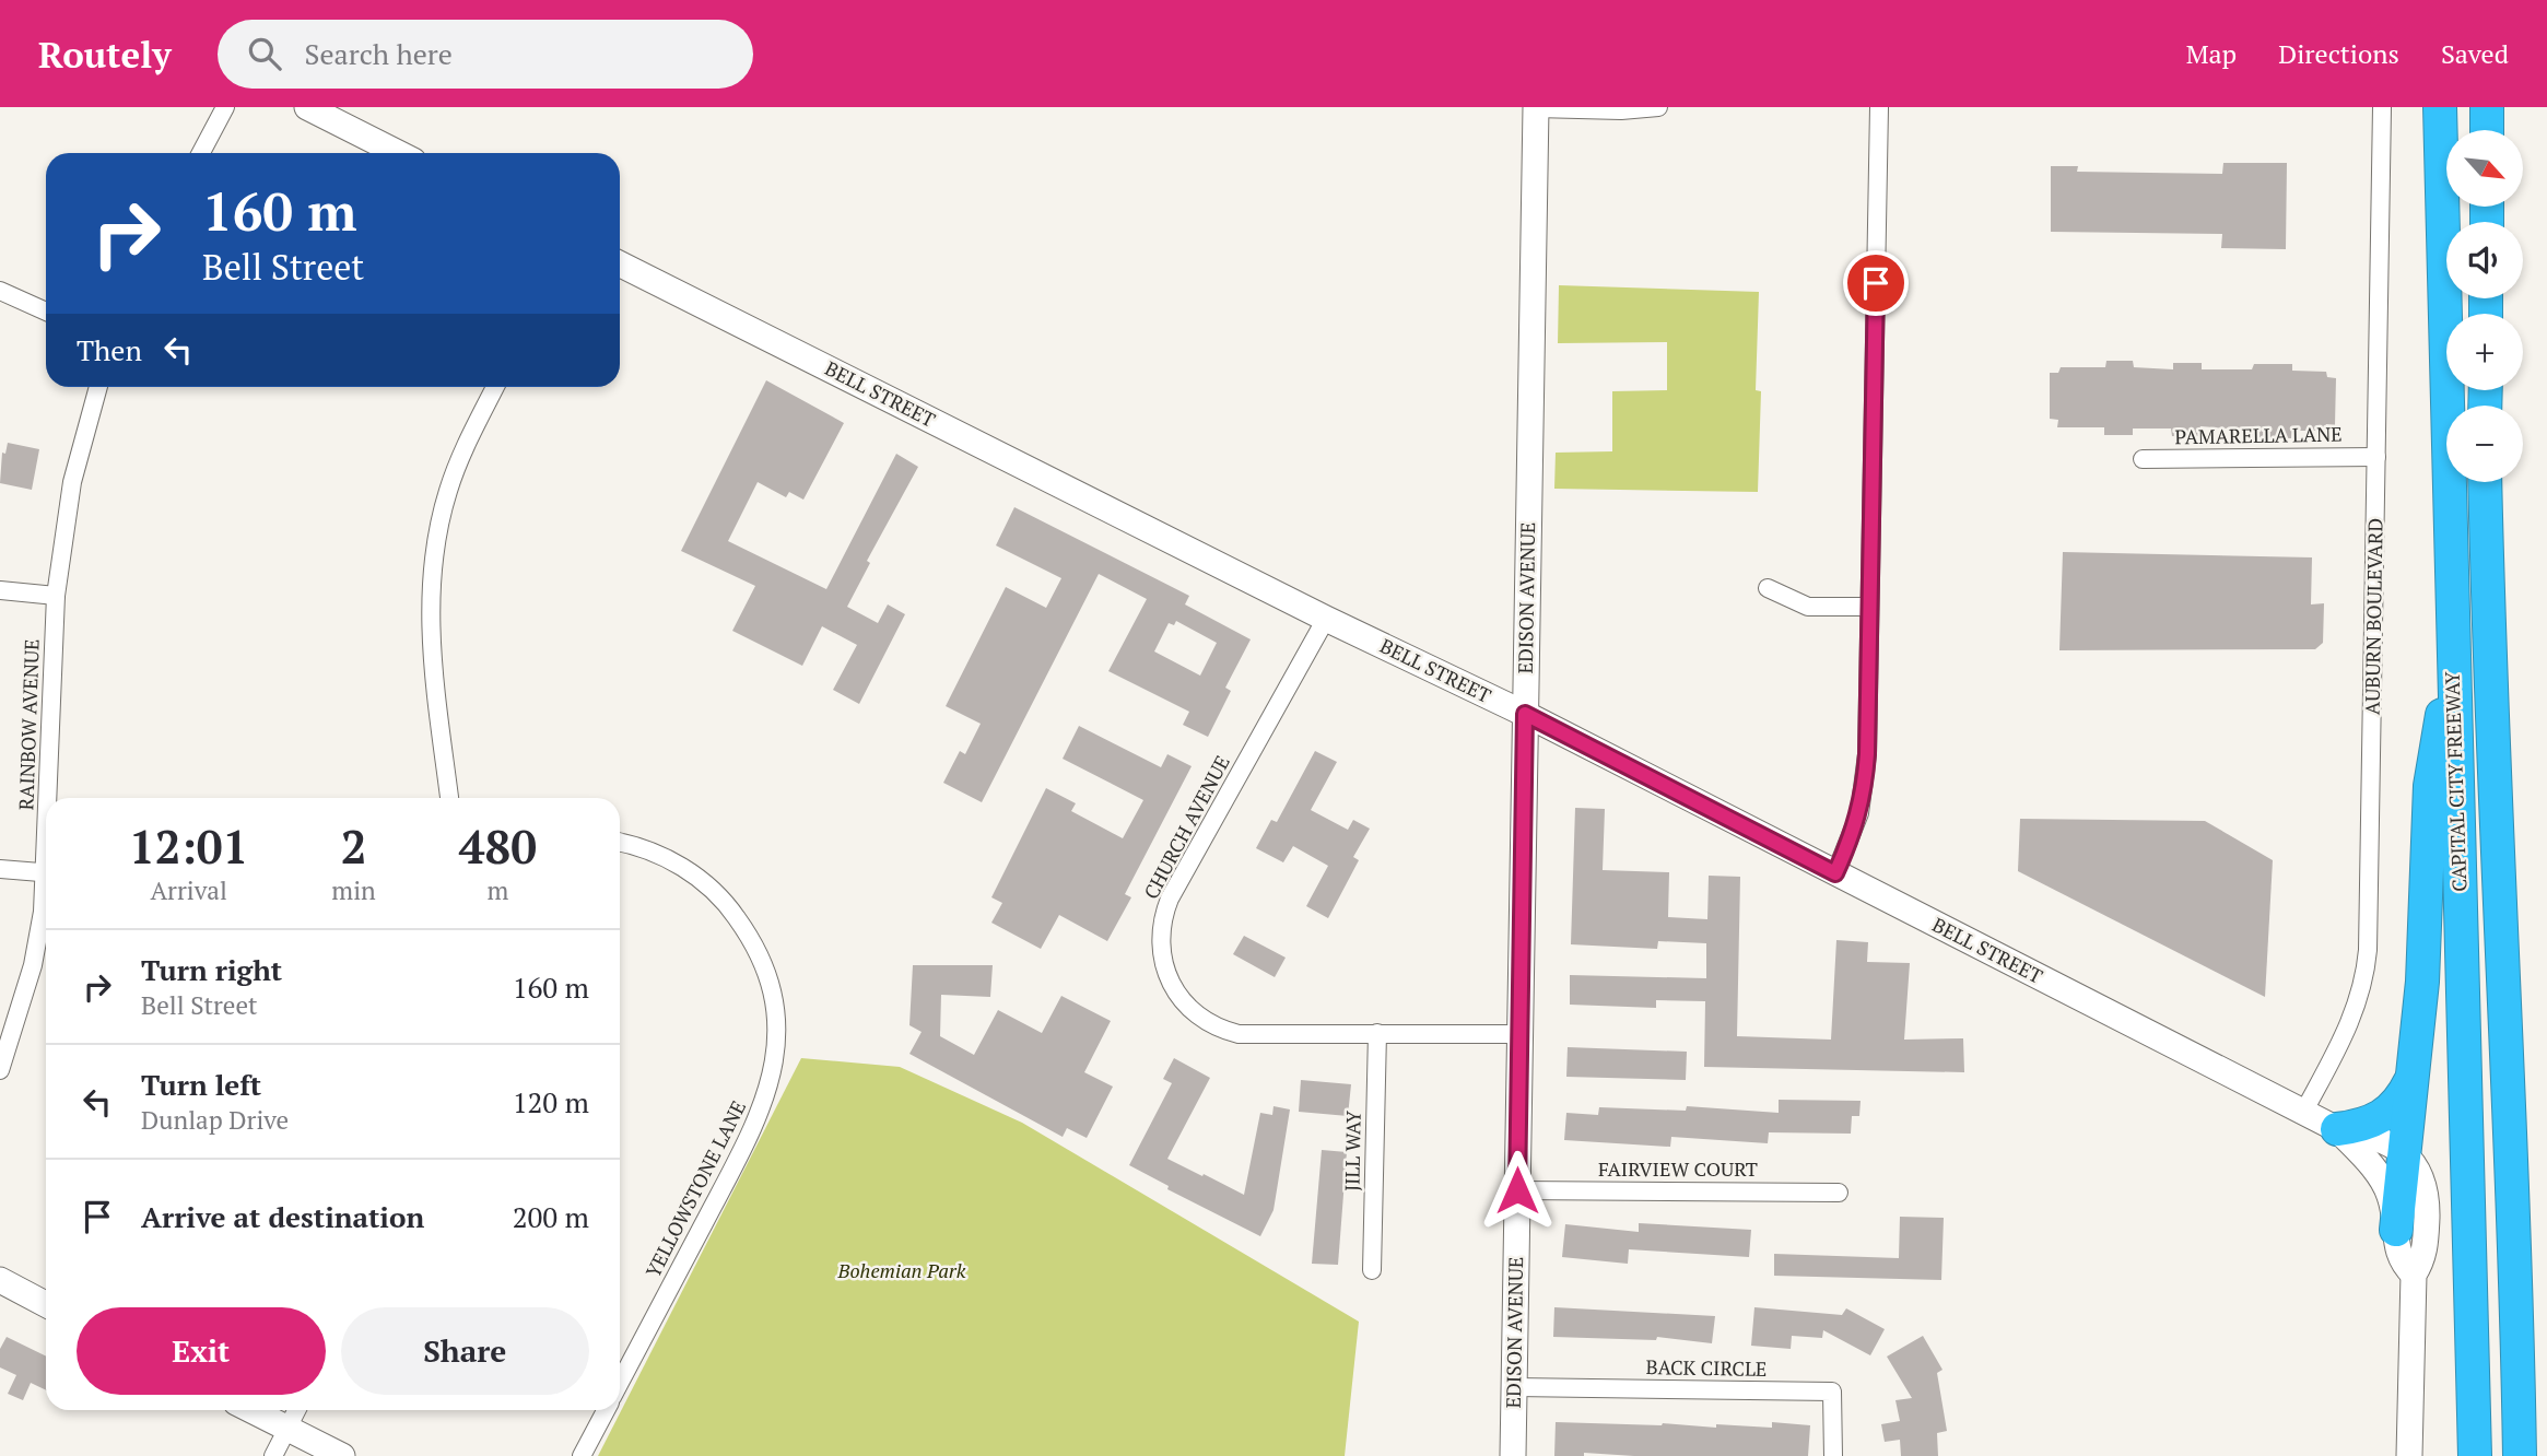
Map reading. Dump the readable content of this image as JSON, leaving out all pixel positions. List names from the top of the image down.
{
  "streets": {
    "highway": ["CAPITAL CITY FREEWAY"],
    "street": [
      "BELL STREET",
      "PAMARELLA LANE",
      "EDISON AVENUE",
      "AUBURN BOULEVARD",
      "RAINBOW AVENUE",
      "CHURCH AVENUE",
      "JILL WAY",
      "FAIRVIEW COURT",
      "YELLOWSTONE LANE",
      "BACK CIRCLE"
    ]
  },
  "crossings": [
    ["BELL STREET", "EDISON AVENUE"],
    ["BELL STREET", "AUBURN BOULEVARD"],
    ["BELL STREET", "CHURCH AVENUE"],
    ["PAMARELLA LANE", "AUBURN BOULEVARD"],
    ["EDISON AVENUE", "CHURCH AVENUE"],
    ["EDISON AVENUE", "FAIRVIEW COURT"],
    ["EDISON AVENUE", "BACK CIRCLE"],
    ["CHURCH AVENUE", "JILL WAY"]
  ],
  "parks": ["Bohemian Park"],
  "north": "bottom right",
  "page": {
    "header": "Routely",
    "search": "Search here",
    "nav": ["Map", "Directions", "Saved"],
    "map_buttons": ["+", "−"],
    "turn": ["160 m", "Bell Street"],
    "then": "Then",
    "eta": [
      "12:01",
      "Arrival",
      "2",
      "min",
      "480",
      "m"
    ],
    "list": [
      {
        "name": "Turn right",
        "note": "Bell Street",
        "value": "160 m"
      },
      {
        "name": "Turn left",
        "note": "Dunlap Drive",
        "value": "120 m"
      },
      {
        "name": "Arrive at destination",
        "value": "200 m"
      }
    ],
    "buttons": ["Exit", "Share"]
  }
}
